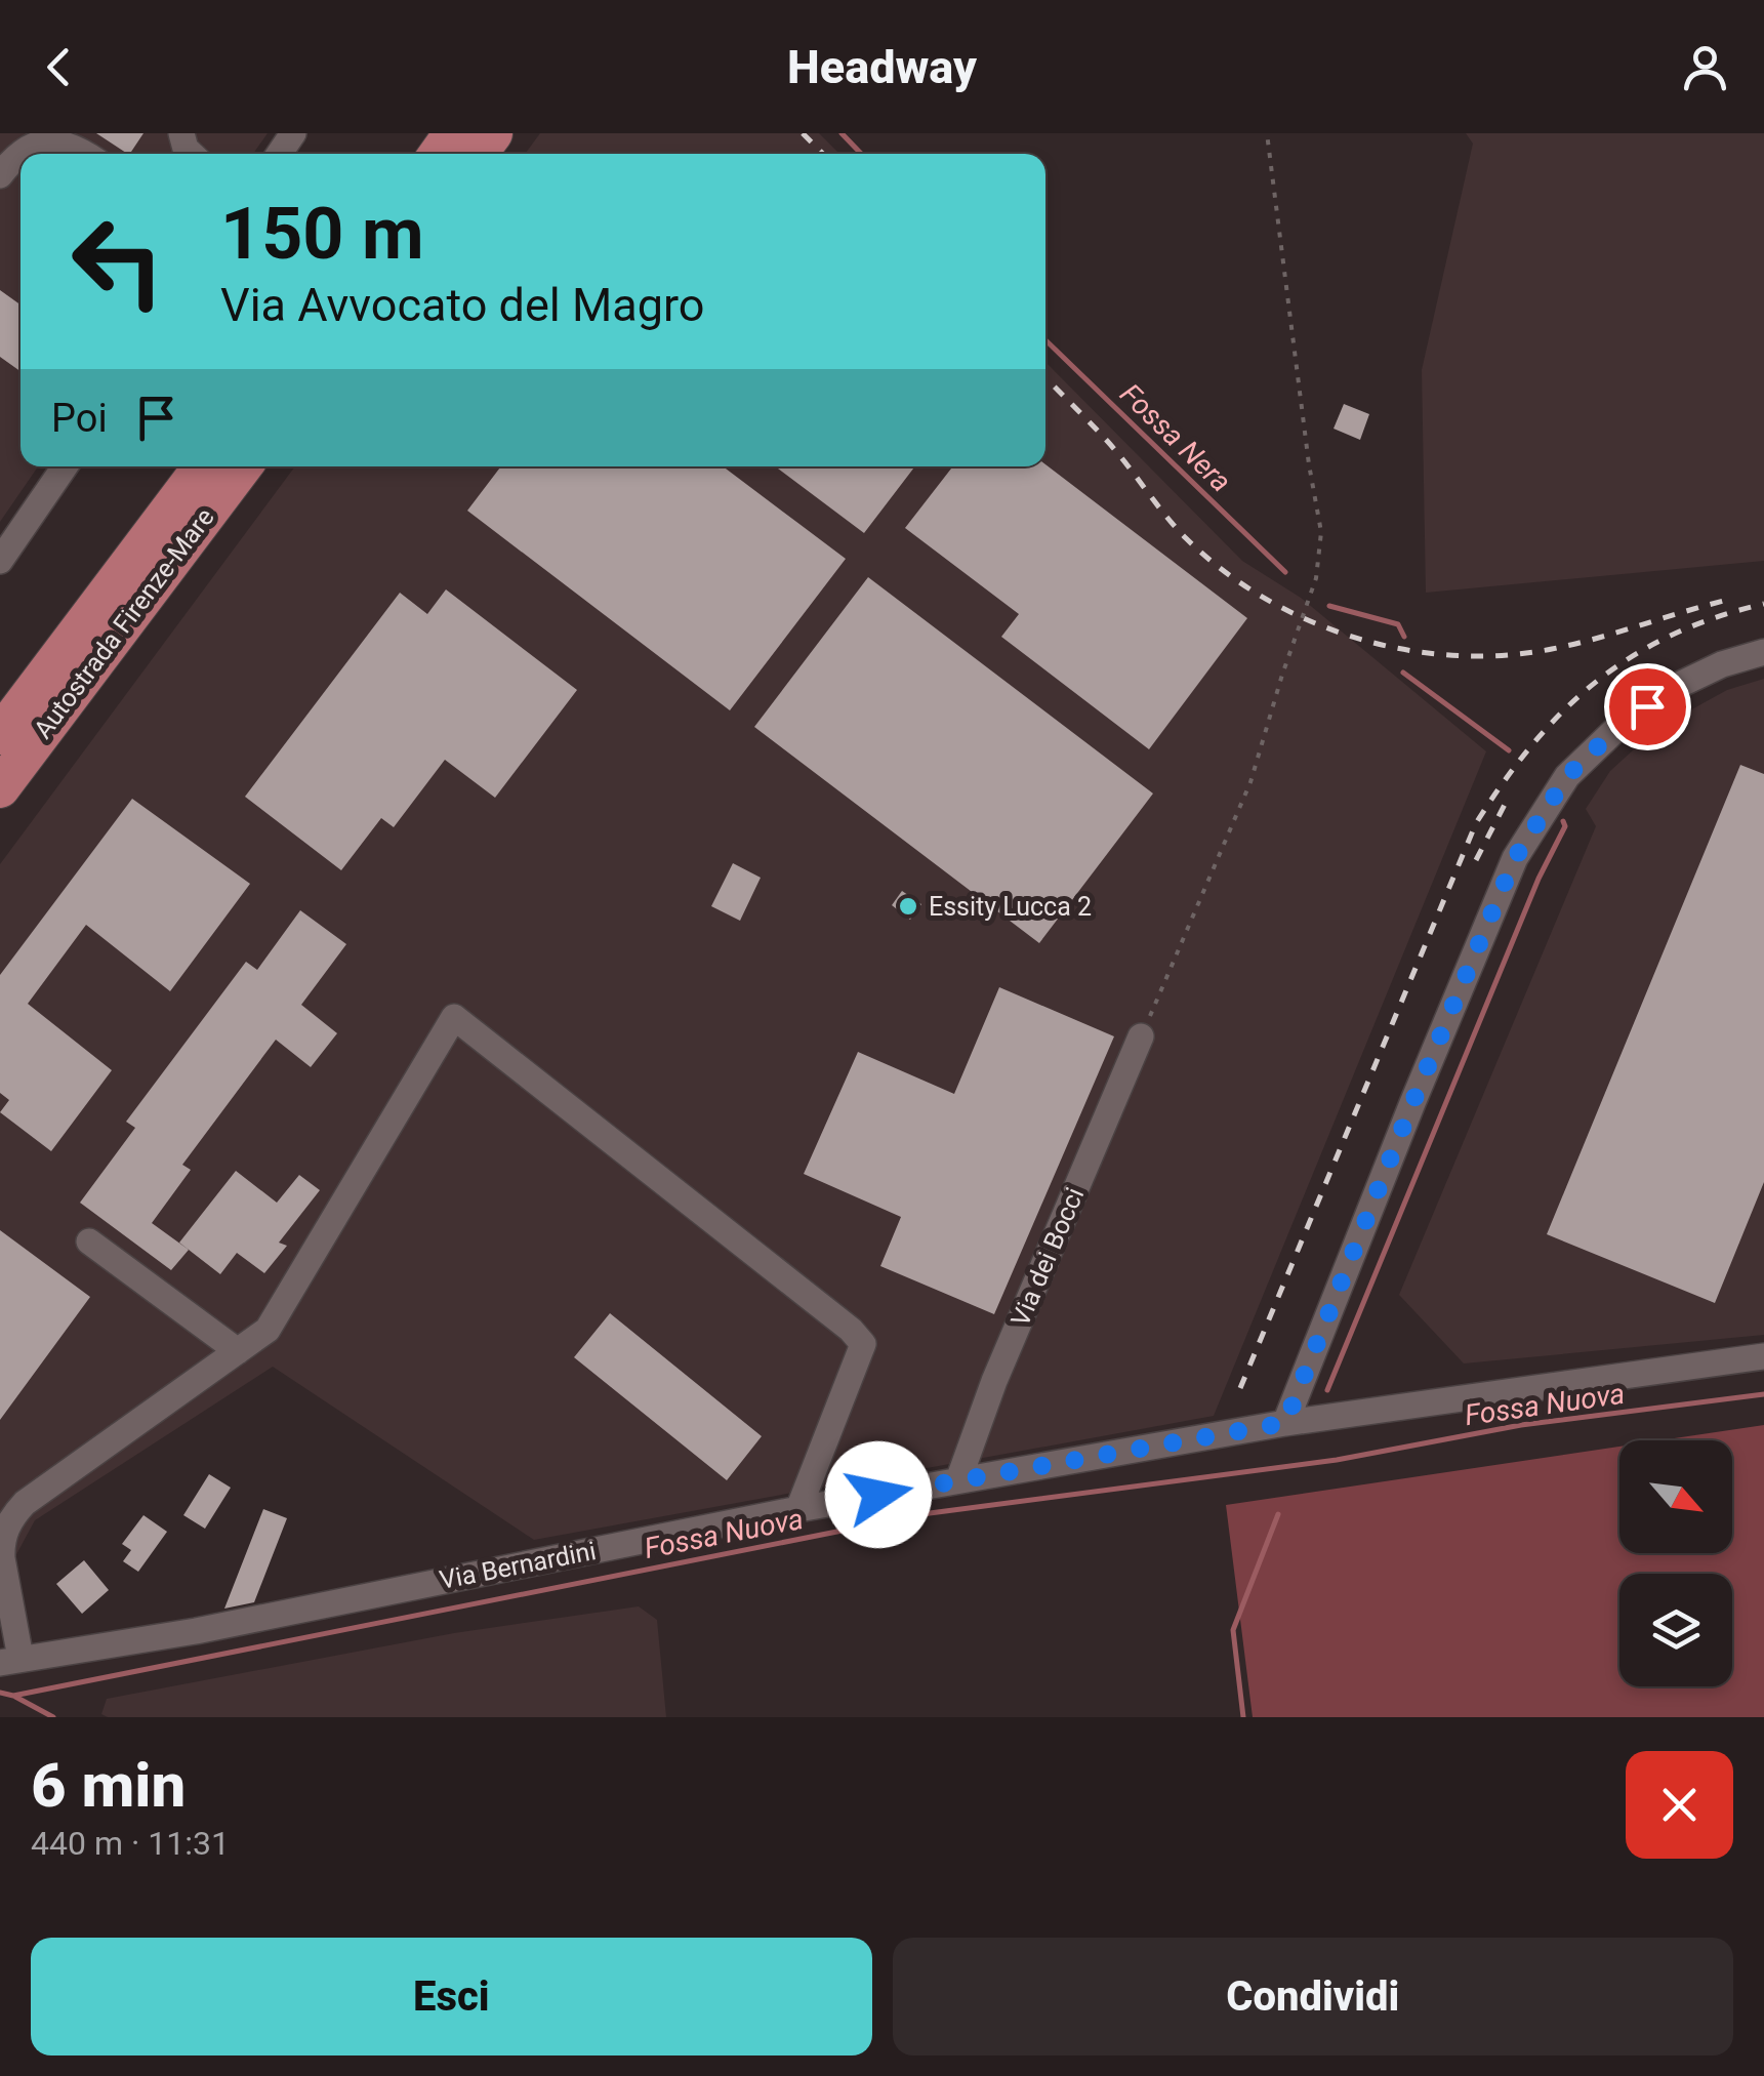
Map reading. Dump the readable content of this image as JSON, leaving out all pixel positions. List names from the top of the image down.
{
  "streets": {
    "highway": ["Autostrada Firenze-Mare"],
    "street": ["Via dei Bocci", "Via Bernardini"]
  },
  "crossings": [
    ["Via dei Bocci", "Via Bernardini"]
  ],
  "water": ["Fossa Nera", "Fossa Nuova"],
  "places": ["Essity Lucca 2"],
  "north": "bottom right",
  "page": {
    "header": "Headway",
    "turn": ["150 m", "Via Avvocato del Magro"],
    "then": "Poi",
    "heading": ["6 min", "440 m · 11:31"],
    "buttons": ["Esci", "Condividi"]
  }
}
